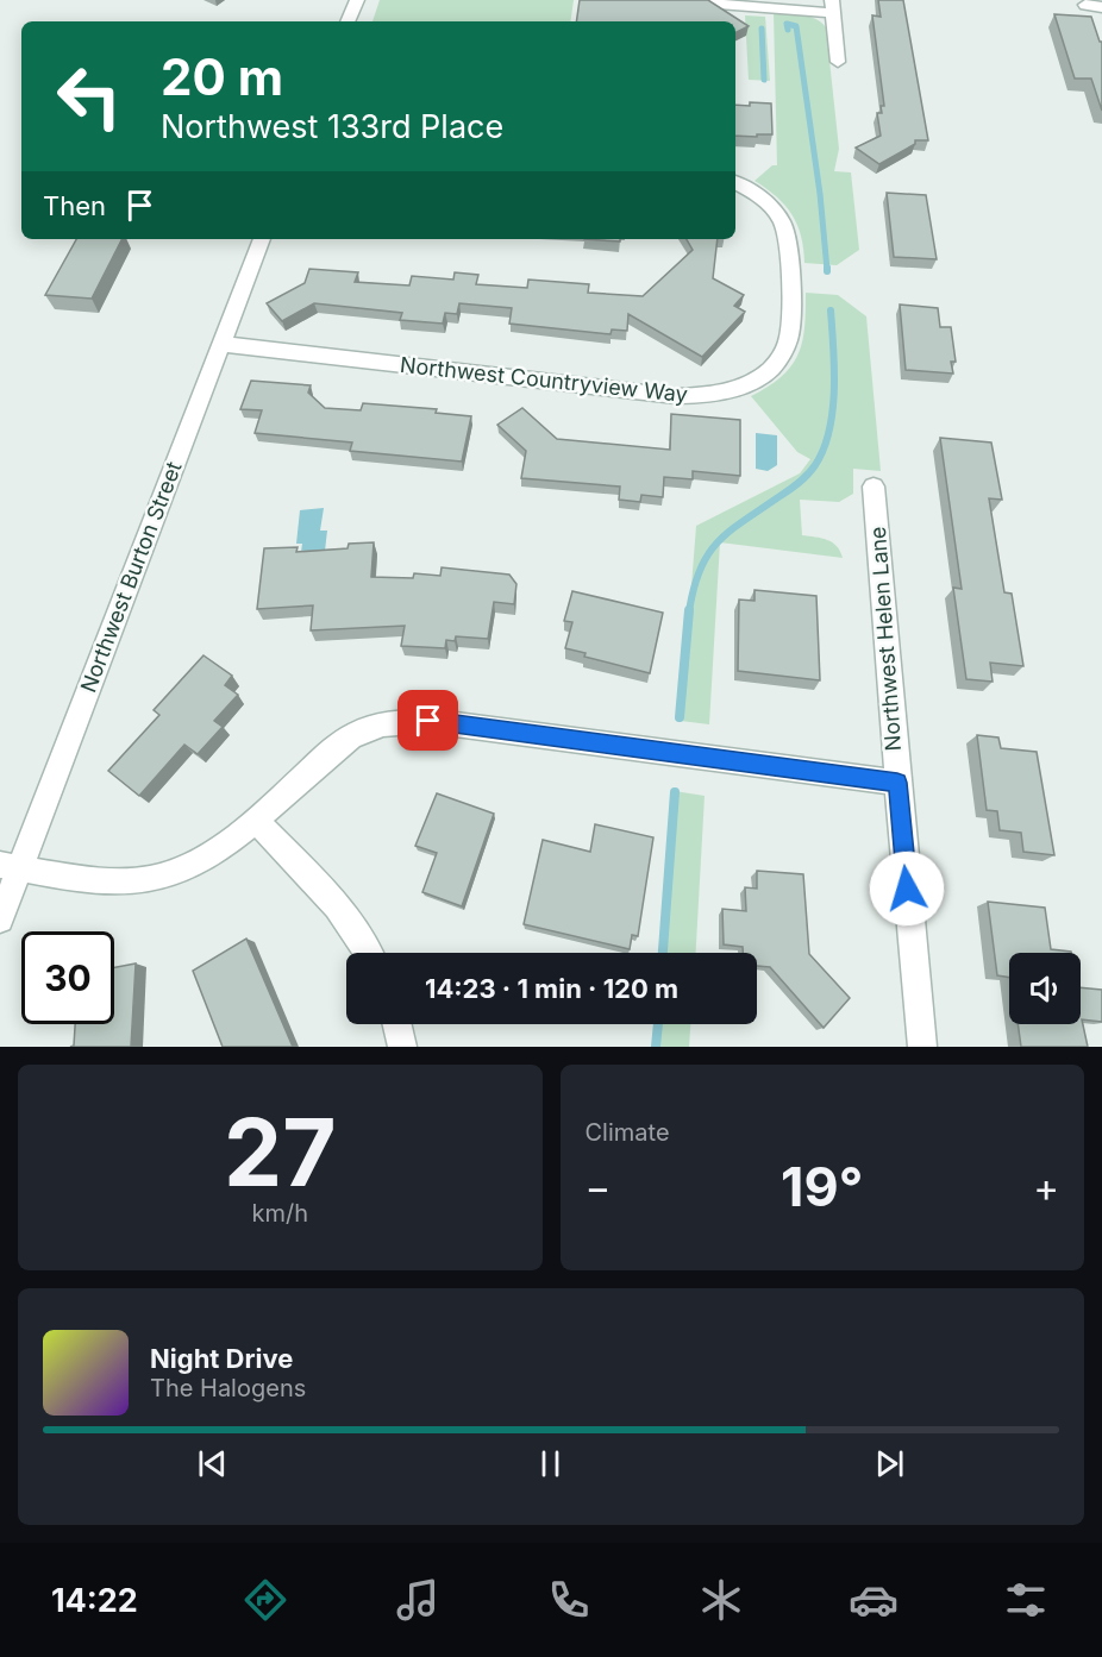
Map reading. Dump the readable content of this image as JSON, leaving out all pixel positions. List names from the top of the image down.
{
  "streets": {
    "street": ["Northwest Countryview Way", "Northwest Burton Street", "Northwest Helen Lane"]
  },
  "crossings": [
    ["Northwest Countryview Way", "Northwest Burton Street"]
  ],
  "page": {
    "turn": ["20 m", "Northwest 133rd Place"],
    "then": "Then",
    "limit": "30",
    "trip": "14:23 · 1 min · 120 m",
    "tile": [
      ["27", "km/h"],
      "Climate"
    ],
    "heat": ["−", "19°", "+"],
    "song": ["Night Drive", "The Halogens"],
    "tabs": "14:22"
  }
}
